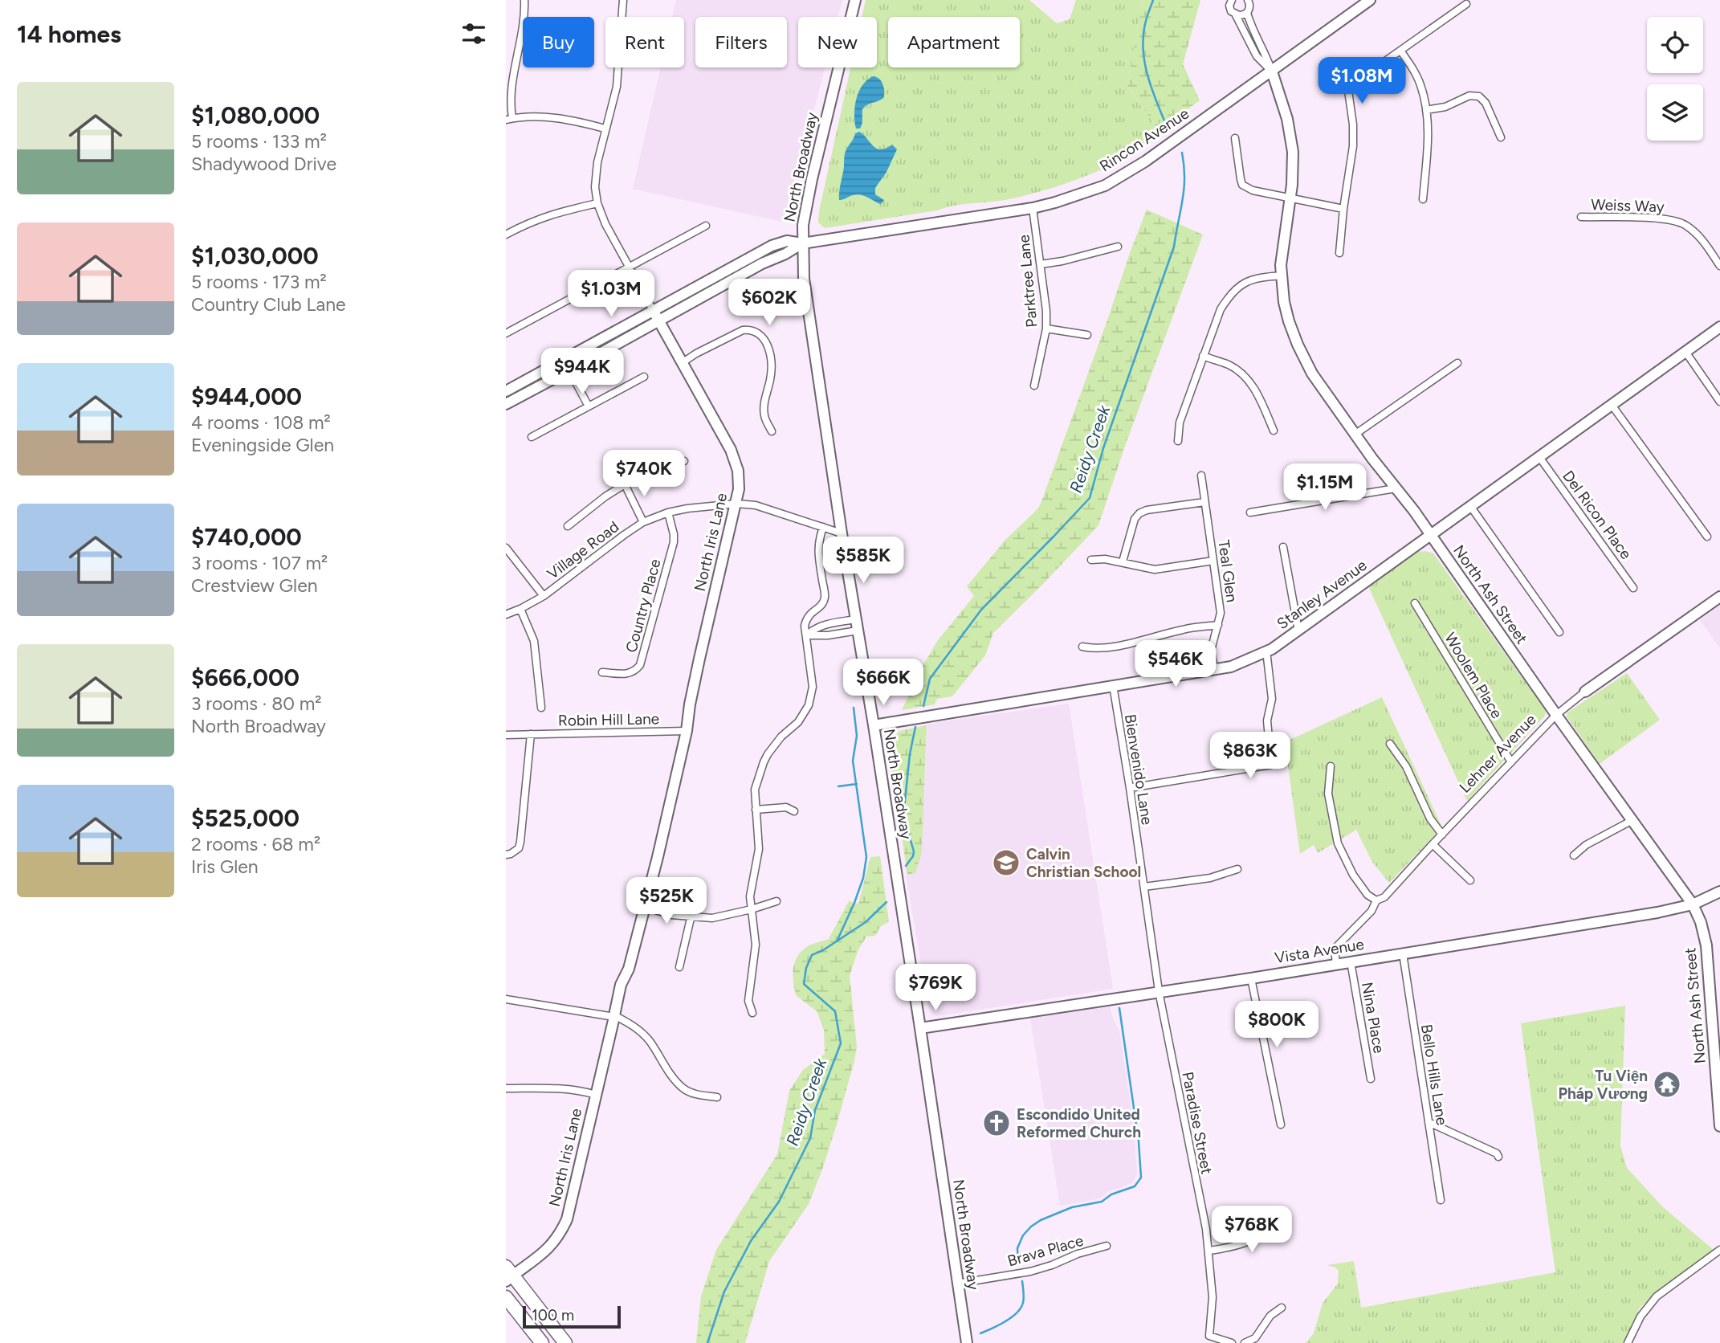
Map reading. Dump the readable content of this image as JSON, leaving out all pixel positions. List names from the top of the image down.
{
  "streets": {
    "main road": [
      "Rincon Avenue",
      "North Broadway",
      "North Iris Lane",
      "Stanley Avenue",
      "North Ash Street",
      "Lehner Avenue",
      "Vista Avenue"
    ],
    "street": [
      "Weiss Way",
      "Parktree Lane",
      "Del Ricon Place",
      "Village Road",
      "Teal Glen",
      "Country Place",
      "Woolem Place",
      "Robin Hill Lane",
      "Bienvenido Lane",
      "Nina Place",
      "Bello Hills Lane",
      "Paradise Street",
      "Brava Place"
    ]
  },
  "crossings": [
    ["Rincon Avenue", "North Broadway"],
    ["Rincon Avenue", "Parktree Lane"],
    ["Rincon Avenue", "North Ash Street"],
    ["North Broadway", "Village Road"],
    ["North Broadway", "Stanley Avenue"],
    ["North Broadway", "Vista Avenue"],
    ["North Broadway", "Brava Place"],
    ["Del Ricon Place", "Stanley Avenue"],
    ["North Iris Lane", "Village Road"],
    ["North Iris Lane", "Robin Hill Lane"],
    ["Village Road", "Country Place"],
    ["Teal Glen", "Stanley Avenue"],
    ["Stanley Avenue", "North Ash Street"],
    ["Stanley Avenue", "Bienvenido Lane"],
    ["North Ash Street", "Lehner Avenue"],
    ["North Ash Street", "Vista Avenue"],
    ["Woolem Place", "Lehner Avenue"],
    ["Lehner Avenue", "Vista Avenue"],
    ["Bienvenido Lane", "Vista Avenue"],
    ["Bienvenido Lane", "Paradise Street"],
    ["Vista Avenue", "Nina Place"],
    ["Vista Avenue", "Bello Hills Lane"],
    ["Vista Avenue", "Paradise Street"]
  ],
  "water": ["Reidy Creek"],
  "places": {
    "school or university": ["Calvin Christian School"],
    "temple": ["Tu Viện Pháp Vương"],
    "church": ["Escondido United Reformed Church"]
  },
  "scale_bar": "100 m",
  "page": {
    "heading": "14 homes",
    "chip": [
      "Buy",
      "Rent",
      "Filters",
      "New",
      "Apartment"
    ],
    "price": [
      "$1.08M",
      "$1.03M",
      "$602K",
      "$944K",
      "$740K",
      "$1.15M",
      "$585K",
      "$546K",
      "$666K",
      "$863K",
      "$525K",
      "$769K",
      "$800K",
      "$768K"
    ],
    "list": [
      {
        "name": "$1,080,000",
        "note": "5 rooms · 133 m² · Shadywood Drive"
      },
      {
        "name": "$1,030,000",
        "note": "5 rooms · 173 m² · Country Club Lane"
      },
      {
        "name": "$944,000",
        "note": "4 rooms · 108 m² · Eveningside Glen"
      },
      {
        "name": "$740,000",
        "note": "3 rooms · 107 m² · Crestview Glen"
      },
      {
        "name": "$666,000",
        "note": "3 rooms · 80 m² · North Broadway"
      },
      {
        "name": "$525,000",
        "note": "2 rooms · 68 m² · Iris Glen"
      }
    ],
    "scale": "100 m"
  }
}
